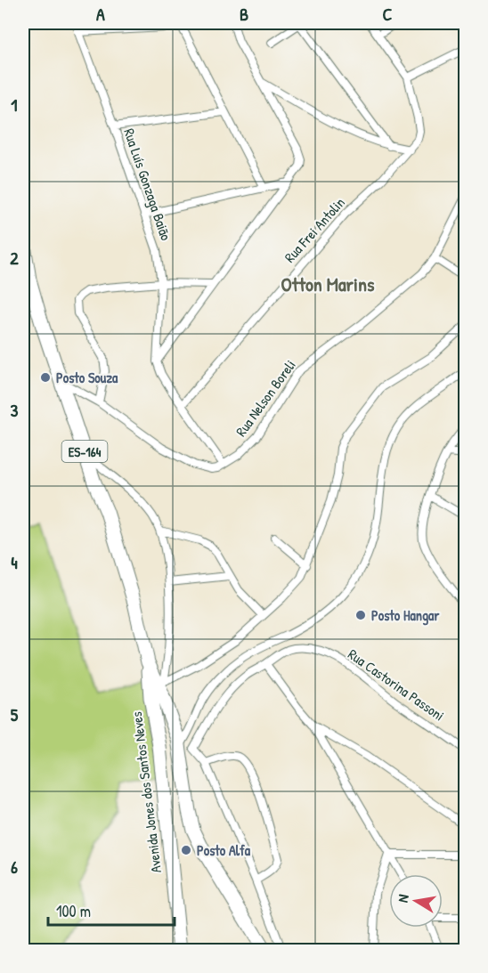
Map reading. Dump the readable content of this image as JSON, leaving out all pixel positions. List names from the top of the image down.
{
  "streets": {
    "highway": ["ES-164", "Avenida Jones dos Santos Neves"],
    "street": [
      "Rua Luís Gonzaga Baião",
      "Rua Frei Antolin",
      "Rua Nelson Boreli",
      "Rua Castorina Passoni"
    ]
  },
  "crossings": [
    ["ES-164", "Rua Castorina Passoni"],
    ["ES-164", "Avenida Jones dos Santos Neves"]
  ],
  "districts": ["Otton Marins"],
  "places": ["Posto Souza", "Posto Hangar", "Posto Alfa"],
  "scale_bar": "100 m",
  "north": "left",
  "grid": {
    "columns": ["A", "B", "C"],
    "rows": [
      "1",
      "2",
      "3",
      "4",
      "5",
      "6"
    ]
  }
}
